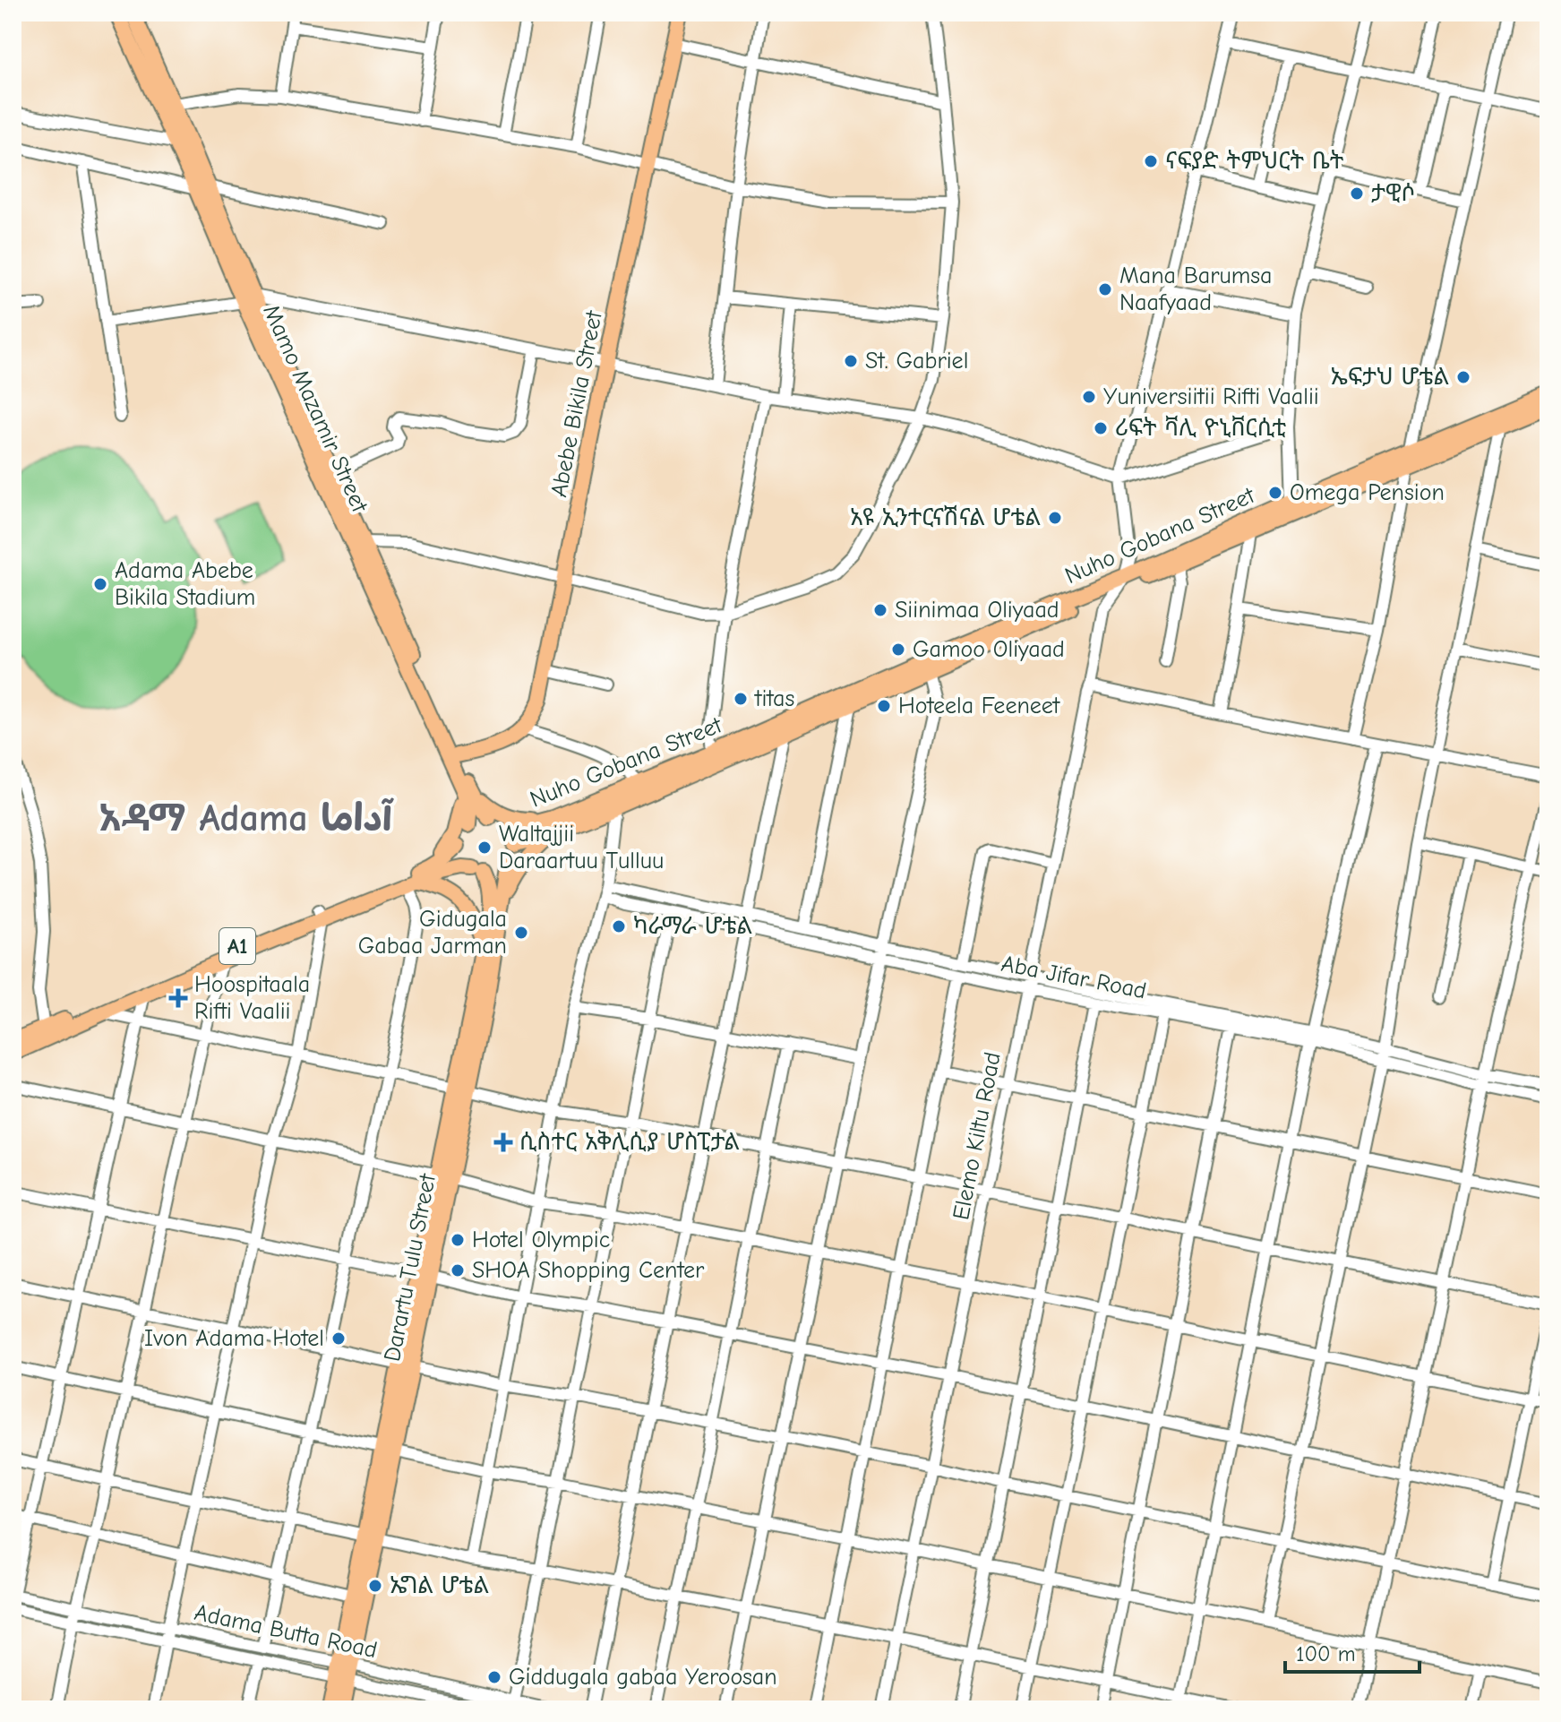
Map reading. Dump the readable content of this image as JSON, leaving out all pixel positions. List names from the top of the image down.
{
  "streets": {
    "main road": [
      "Abebe Bikila Street",
      "Mamo Mazamir Street",
      "Nuho Gobana Street",
      "A1",
      "Darartu Tulu Street"
    ],
    "street": ["Aba Jifar Road", "Elemo Kiltu Road", "Adama Butta Road"]
  },
  "crossings": [
    ["Abebe Bikila Street", "Mamo Mazamir Street"],
    ["Mamo Mazamir Street", "Nuho Gobana Street"],
    ["Mamo Mazamir Street", "A1"],
    ["Mamo Mazamir Street", "Darartu Tulu Street"],
    ["Nuho Gobana Street", "A1"],
    ["Nuho Gobana Street", "Elemo Kiltu Road"],
    ["Nuho Gobana Street", "Darartu Tulu Street"],
    ["A1", "Darartu Tulu Street"],
    ["Aba Jifar Road", "Elemo Kiltu Road"],
    ["Darartu Tulu Street", "Adama Butta Road"]
  ],
  "districts": ["አዳማ Adama آداما"],
  "places": {
    "other": [
      "ናፍያድ ትምህርት ቤት",
      "ታዊሶ",
      "Mana Barumsa Naafyaad",
      "St. Gabriel",
      "ኤፍታህ ሆቴል",
      "Yuniversiitii Rifti Vaalii",
      "ሪፍት ቫሊ ዮኒቨርሲቲ",
      "Omega Pension",
      "አዩ ኢንተርናሽናል ሆቴል",
      "Adama Abebe Bikila Stadium",
      "Siinimaa Oliyaad",
      "Gamoo Oliyaad",
      "titas",
      "Hoteela Feeneet",
      "Waltajjii Daraartuu Tulluu",
      "ካራማራ ሆቴል",
      "Gidugala Gabaa Jarman",
      "Hotel Olympic",
      "SHOA Shopping Center",
      "Ivon Adama Hotel",
      "ኤግል ሆቴል",
      "Giddugala gabaa Yeroosan"
    ],
    "health": ["Hoospitaala Rifti Vaalii", "ሲስተር አቅሊሲያ ሆስፒታል"]
  },
  "scale_bar": "100 m"
}
